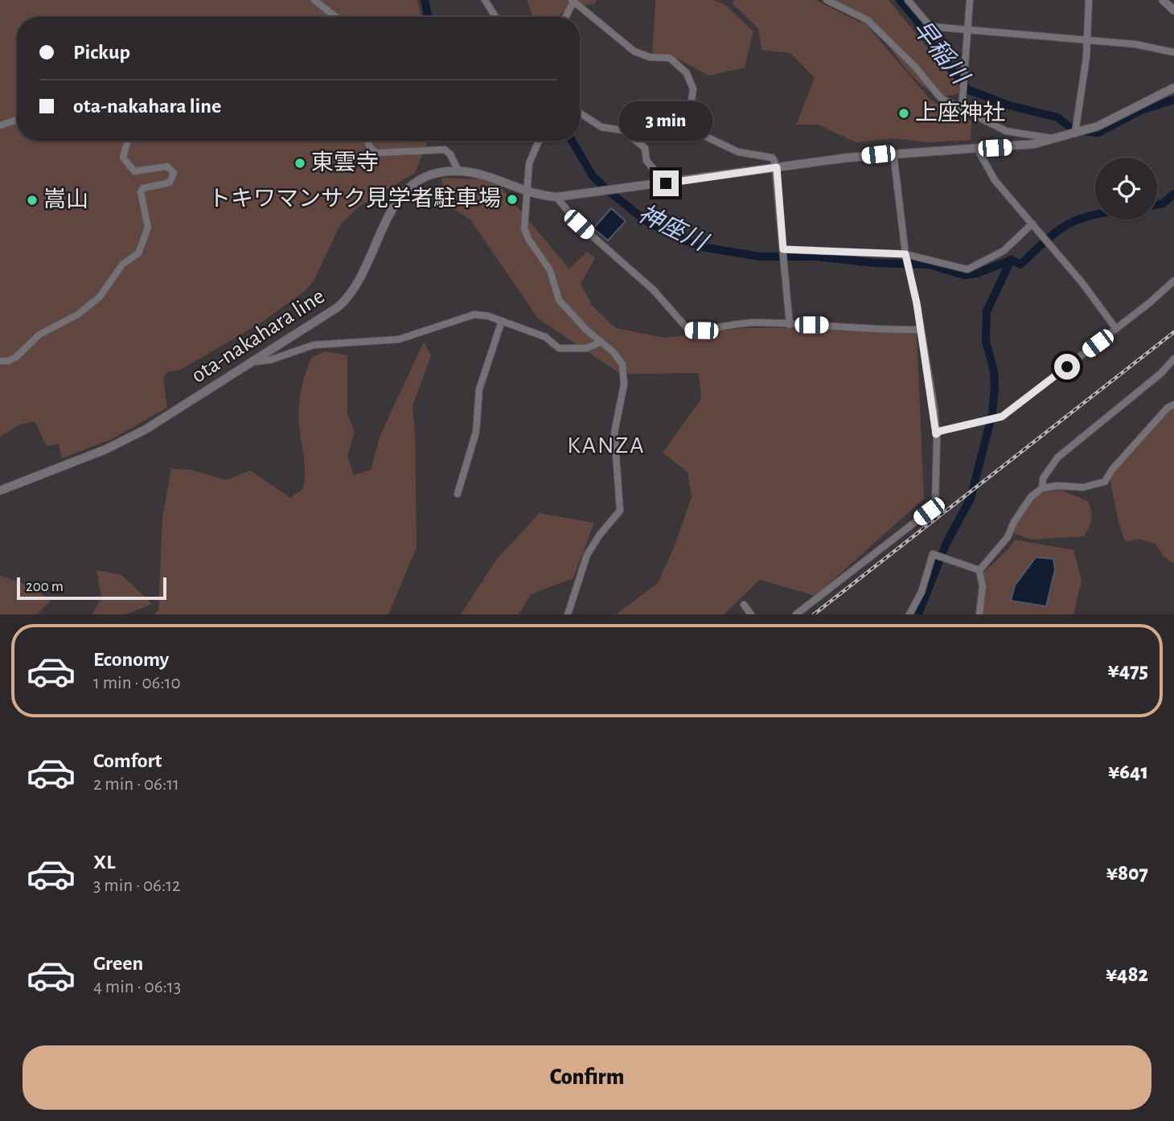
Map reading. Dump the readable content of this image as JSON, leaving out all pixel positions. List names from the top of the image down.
{
  "streets": {
    "main road": ["ota-nakahara line"]
  },
  "districts": ["KANZA"],
  "water": ["早稲川", "神座川"],
  "places": [
    "上座神社",
    "東雲寺",
    "トキワマンサク見学者駐車場",
    "嵩山"
  ],
  "scale_bar": "200 m",
  "page": {
    "banner": ["Pickup", "ota-nakahara line"],
    "bubble": "3 min",
    "scale": "200 m",
    "list": [
      {
        "name": "Economy",
        "note": "1 min · 06:10",
        "value": "¥475"
      },
      {
        "name": "Comfort",
        "note": "2 min · 06:11",
        "value": "¥641"
      },
      {
        "name": "XL",
        "note": "3 min · 06:12",
        "value": "¥807"
      },
      {
        "name": "Green",
        "note": "4 min · 06:13",
        "value": "¥482"
      }
    ],
    "buttons": "Confirm"
  }
}
